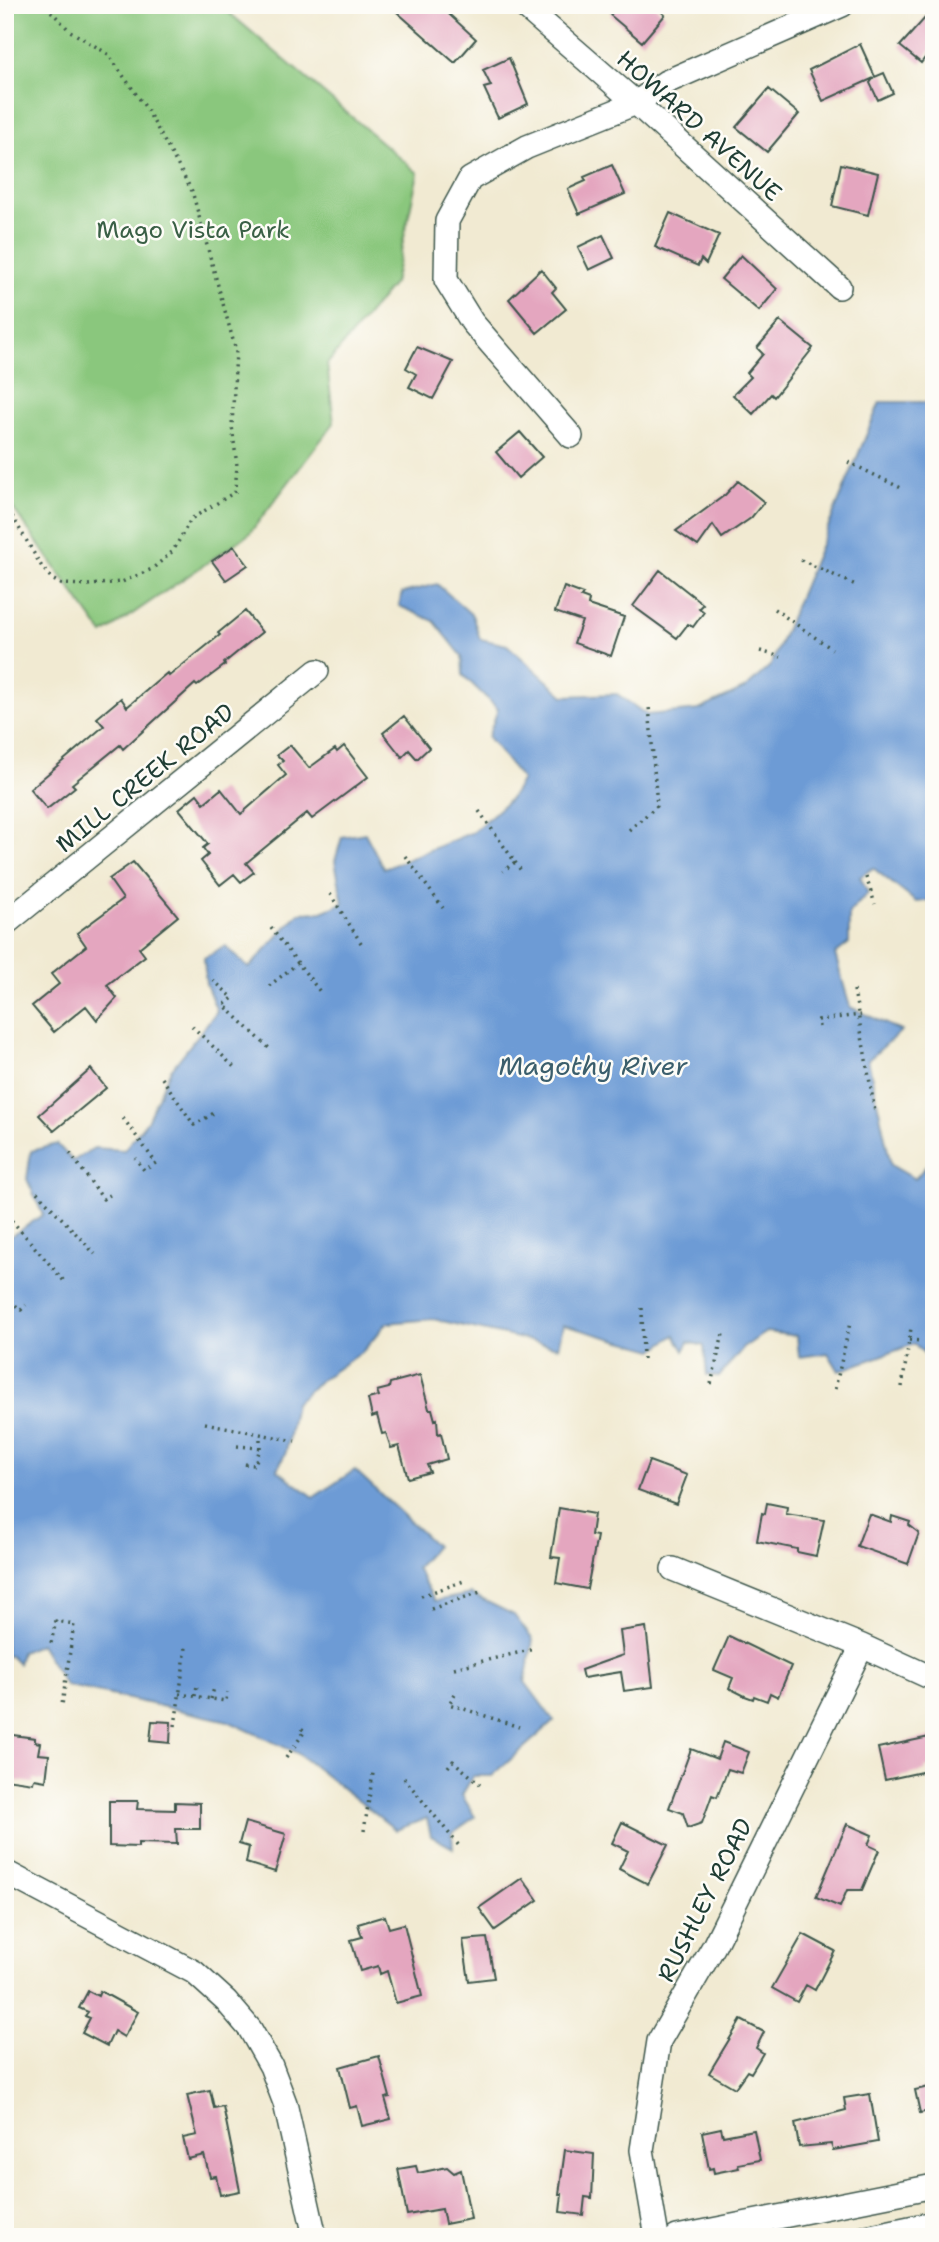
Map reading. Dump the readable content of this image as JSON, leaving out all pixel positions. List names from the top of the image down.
{
  "streets": {
    "street": ["HOWARD AVENUE", "MILL CREEK ROAD", "RUSHLEY ROAD"]
  },
  "water": ["Magothy River"],
  "parks": ["Mago Vista Park"]
}
